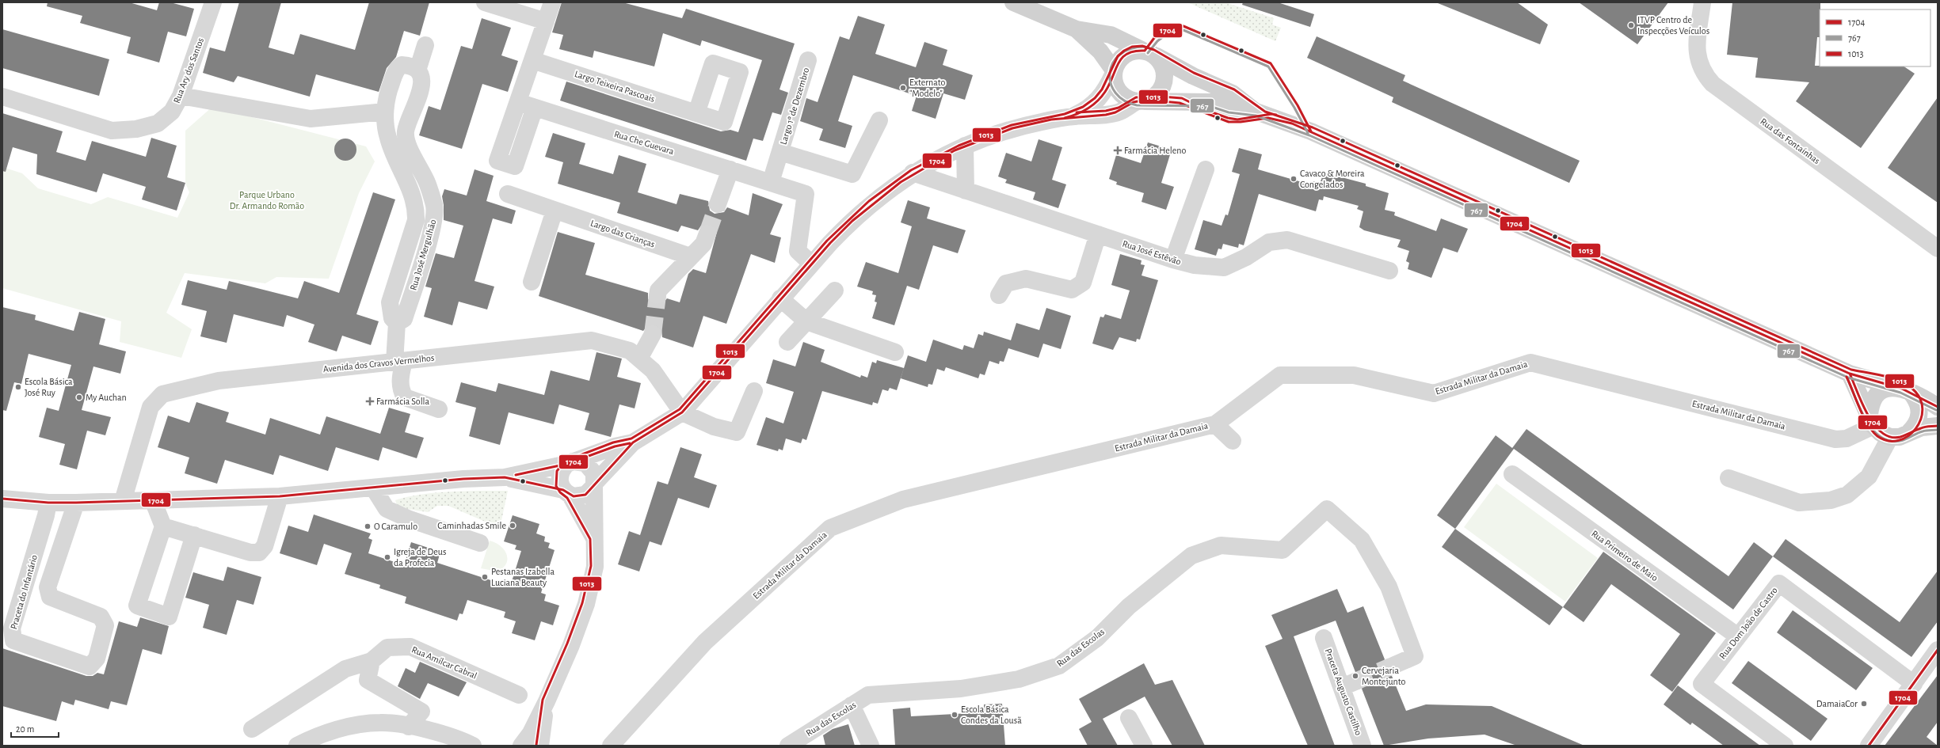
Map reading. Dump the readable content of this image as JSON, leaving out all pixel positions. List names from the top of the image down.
{
  "streets": {
    "street": [
      "Rua Ary dos Santos",
      "Largo Teixeira Pascoais",
      "Largo 1º de Dezembro",
      "Rua das Fontaínhas",
      "Rua Che Guevara",
      "Largo das Crianças",
      "Rua José Estêvão",
      "Rua José Mergulhão",
      "Avenida dos Cravos Vermelhos",
      "Estrada Militar da Damaia",
      "Rua Primeiro de Maio",
      "Praceta do Infantário",
      "Rua Dom João de Castro",
      "Rua das Escolas",
      "Rua Amílcar Cabral",
      "Praceta Augusto Castilho"
    ]
  },
  "crossings": [
    ["Largo 1º de Dezembro", "Rua Che Guevara"],
    ["Rua José Mergulhão", "Avenida dos Cravos Vermelhos"],
    ["Rua Primeiro de Maio", "Rua Dom João de Castro"]
  ],
  "parks": ["Parque Urbano Dr. Armando Romão"],
  "places": {
    "other": [
      "ITVP Centro de Inspecções Veículos",
      "Externato \"Modelo\"",
      "Cavaco & Moreira Congelados",
      "Escola Básica José Ruy",
      "My Auchan",
      "Caminhadas Smile",
      "O Caramulo",
      "Igreja de Deus da Profecia",
      "Pestanas Izabella Luciana Beauty",
      "Cervejaria Montejunto",
      "DamaiaCor",
      "Escola Básica Condes da Lousã"
    ],
    "health": ["Farmácia Heleno", "Farmácia Solla"]
  },
  "lines": ["transit line 1704", "transit line 767", "transit line 1013"],
  "legend": ["1704", "767", "1013"],
  "scale_bar": "20 m"
}
